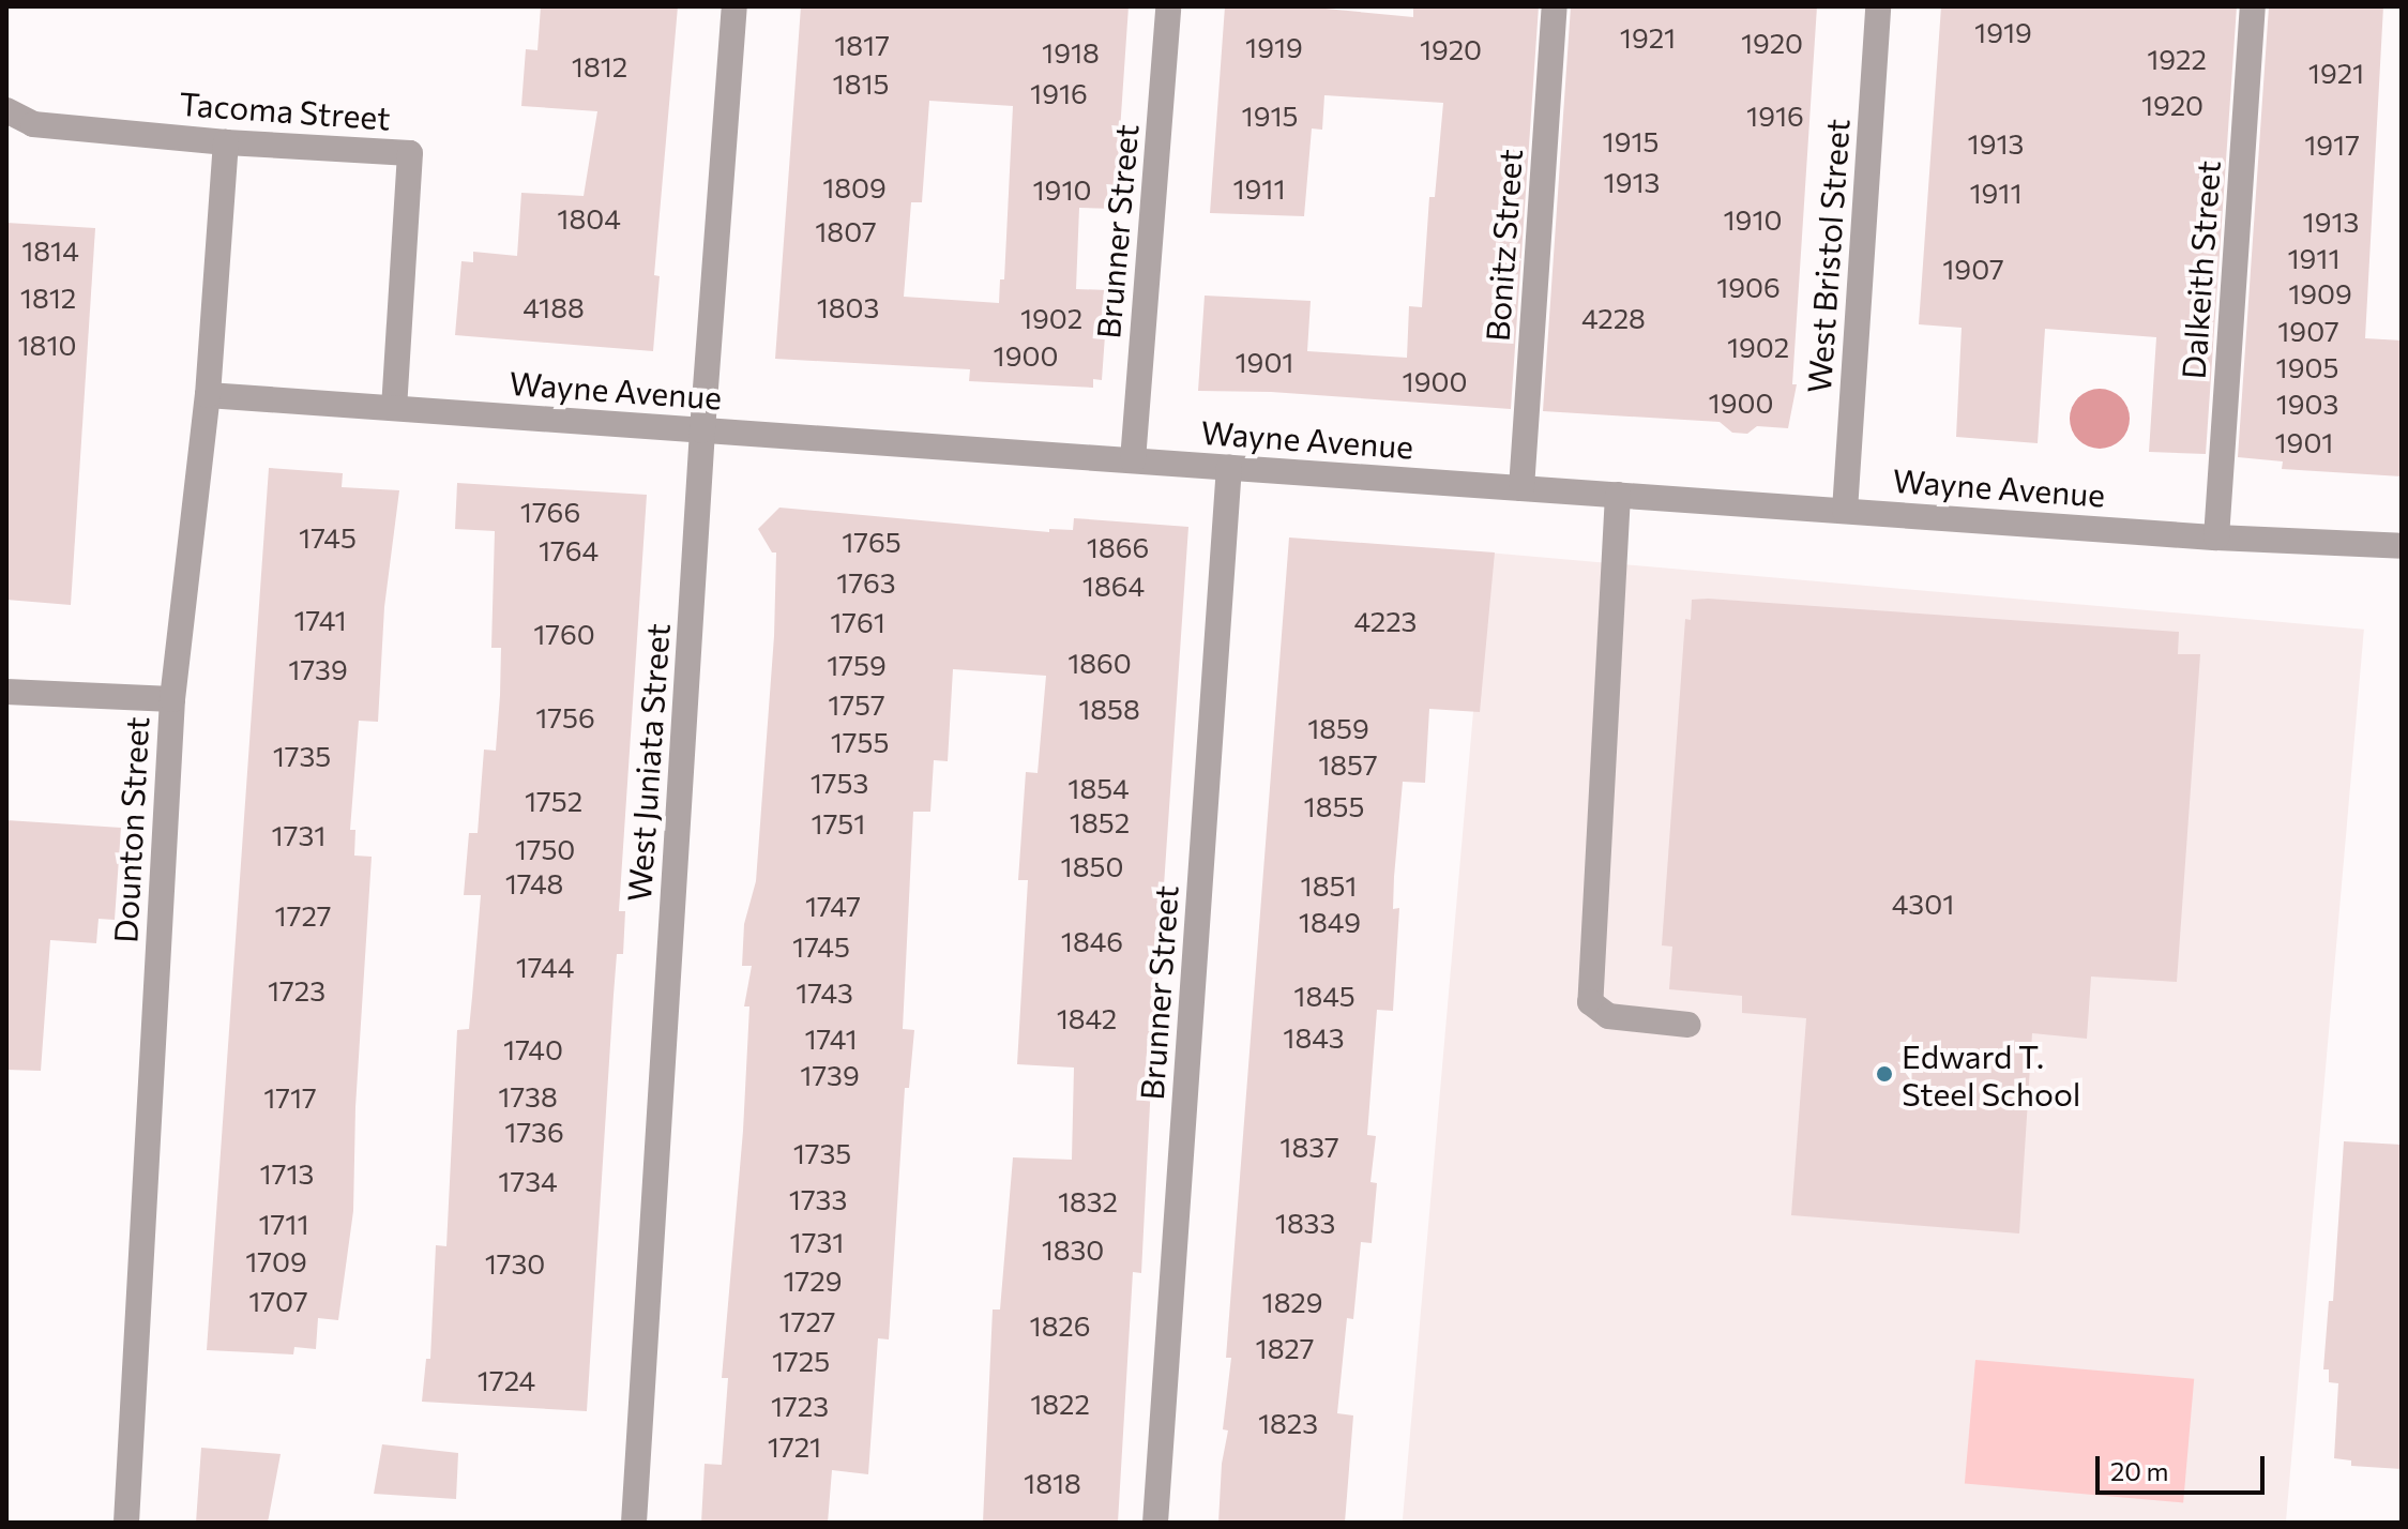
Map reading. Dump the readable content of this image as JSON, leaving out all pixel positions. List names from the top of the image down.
{
  "streets": {
    "street": [
      "Tacoma Street",
      "Brunner Street",
      "Bonitz Street",
      "West Bristol Street",
      "Dalkeith Street",
      "Wayne Avenue",
      "West Juniata Street",
      "Dounton Street"
    ]
  },
  "crossings": [
    ["Tacoma Street", "Wayne Avenue"],
    ["Tacoma Street", "Dounton Street"],
    ["Brunner Street", "Wayne Avenue"],
    ["Bonitz Street", "Wayne Avenue"],
    ["West Bristol Street", "Wayne Avenue"],
    ["Dalkeith Street", "Wayne Avenue"],
    ["Wayne Avenue", "West Juniata Street"],
    ["Wayne Avenue", "Dounton Street"]
  ],
  "places": ["Edward T. Steel School"],
  "house_numbers": [
    "1919",
    "1921",
    "1920",
    "1817",
    "1919",
    "1920",
    "1918",
    "1922",
    "1812",
    "1921",
    "1815",
    "1916",
    "1920",
    "1915",
    "1916",
    "1915",
    "1913",
    "1917",
    "1913",
    "1809",
    "1911",
    "1910",
    "1911",
    "1804",
    "1910",
    "1913",
    "1807",
    "1814",
    "1911",
    "1907",
    "1906",
    "1909",
    "1812",
    "4188",
    "1803",
    "1902",
    "4228",
    "1907",
    "1810",
    "1902",
    "1900",
    "1901",
    "1905",
    "1900",
    "1900",
    "1903",
    "1901",
    "1766",
    "1745",
    "1765",
    "1866",
    "1764",
    "1763",
    "1864",
    "1741",
    "4223",
    "1761",
    "1760",
    "1860",
    "1759",
    "1739",
    "1757",
    "1858",
    "1756",
    "1859",
    "1755",
    "1735",
    "1857",
    "1753",
    "1854",
    "1752",
    "1855",
    "1852",
    "1751",
    "1731",
    "1750",
    "1850",
    "1748",
    "1851",
    "4301",
    "1747",
    "1727",
    "1849",
    "1846",
    "1745",
    "1744",
    "1723",
    "1743",
    "1845",
    "1842",
    "1843",
    "1741",
    "1740",
    "1739",
    "1738",
    "1717",
    "1736",
    "1837",
    "1735",
    "1713",
    "1734",
    "1733",
    "1832",
    "1833",
    "1711",
    "1731",
    "1830",
    "1709",
    "1730",
    "1729",
    "1707",
    "1829",
    "1727",
    "1826",
    "1827",
    "1725",
    "1724",
    "1822",
    "1723",
    "1823",
    "1721",
    "1818"
  ],
  "scale_bar": "20 m"
}
